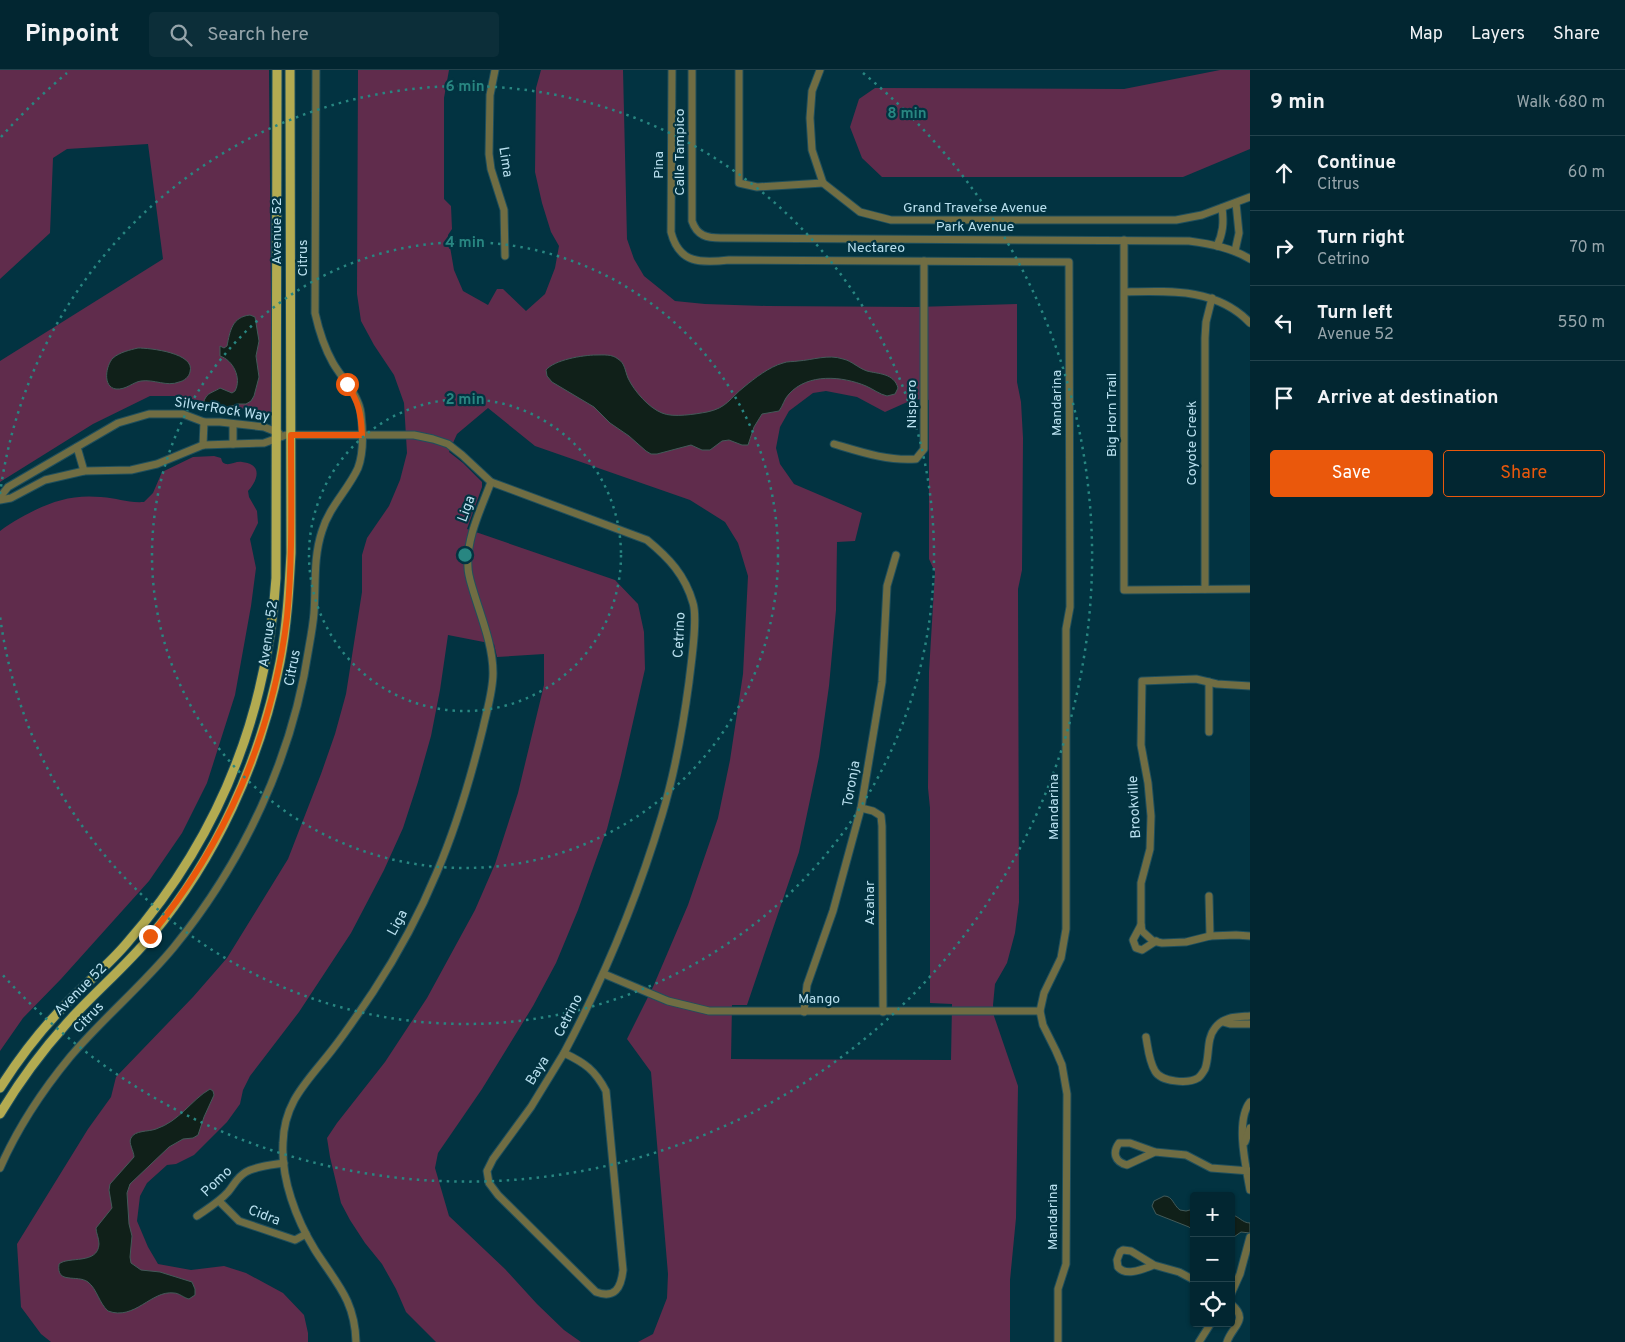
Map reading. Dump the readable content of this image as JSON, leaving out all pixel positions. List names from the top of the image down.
{
  "streets": {
    "main road": ["Avenue 52"],
    "street": [
      "Calle Tampico",
      "Lima",
      "Pina",
      "Grand Traverse Avenue",
      "Park Avenue",
      "Nectareo",
      "Citrus",
      "Mandarina",
      "Nispero",
      "SilverRock Way",
      "Big Horn Trail",
      "Coyote Creek",
      "Liga",
      "Cetrino",
      "Toronja",
      "Brookville",
      "Azahar",
      "Mango",
      "Baya",
      "Pomo",
      "Cidra"
    ]
  },
  "crossings": [
    ["Calle Tampico", "Park Avenue"],
    ["Pina", "Nectareo"],
    ["Park Avenue", "Big Horn Trail"],
    ["Avenue 52", "SilverRock Way"],
    ["Avenue 52", "Cetrino"],
    ["Nectareo", "Mandarina"],
    ["Nectareo", "Nispero"],
    ["Citrus", "Cetrino"],
    ["Mandarina", "Mango"],
    ["SilverRock Way", "Cetrino"],
    ["Big Horn Trail", "Coyote Creek"],
    ["Liga", "Cetrino"],
    ["Liga", "Pomo"],
    ["Liga", "Cidra"],
    ["Cetrino", "Mango"],
    ["Cetrino", "Baya"],
    ["Toronja", "Azahar"],
    ["Toronja", "Mango"],
    ["Azahar", "Mango"],
    ["Pomo", "Cidra"]
  ],
  "page": {
    "header": "Pinpoint",
    "search": "Search here",
    "nav": ["Map", "Layers", "Share"],
    "heading": ["9 min", "Walk · 680 m"],
    "list": [
      ["Continue", "Citrus", "60 m"],
      ["Turn right", "Cetrino", "70 m"],
      ["Turn left", "Avenue 52", "550 m"],
      "Arrive at destination"
    ],
    "buttons": ["Save", "Share"],
    "map_buttons": ["+", "−"]
  },
  "rings": [
    "6 min",
    "8 min",
    "4 min",
    "2 min"
  ]
}
